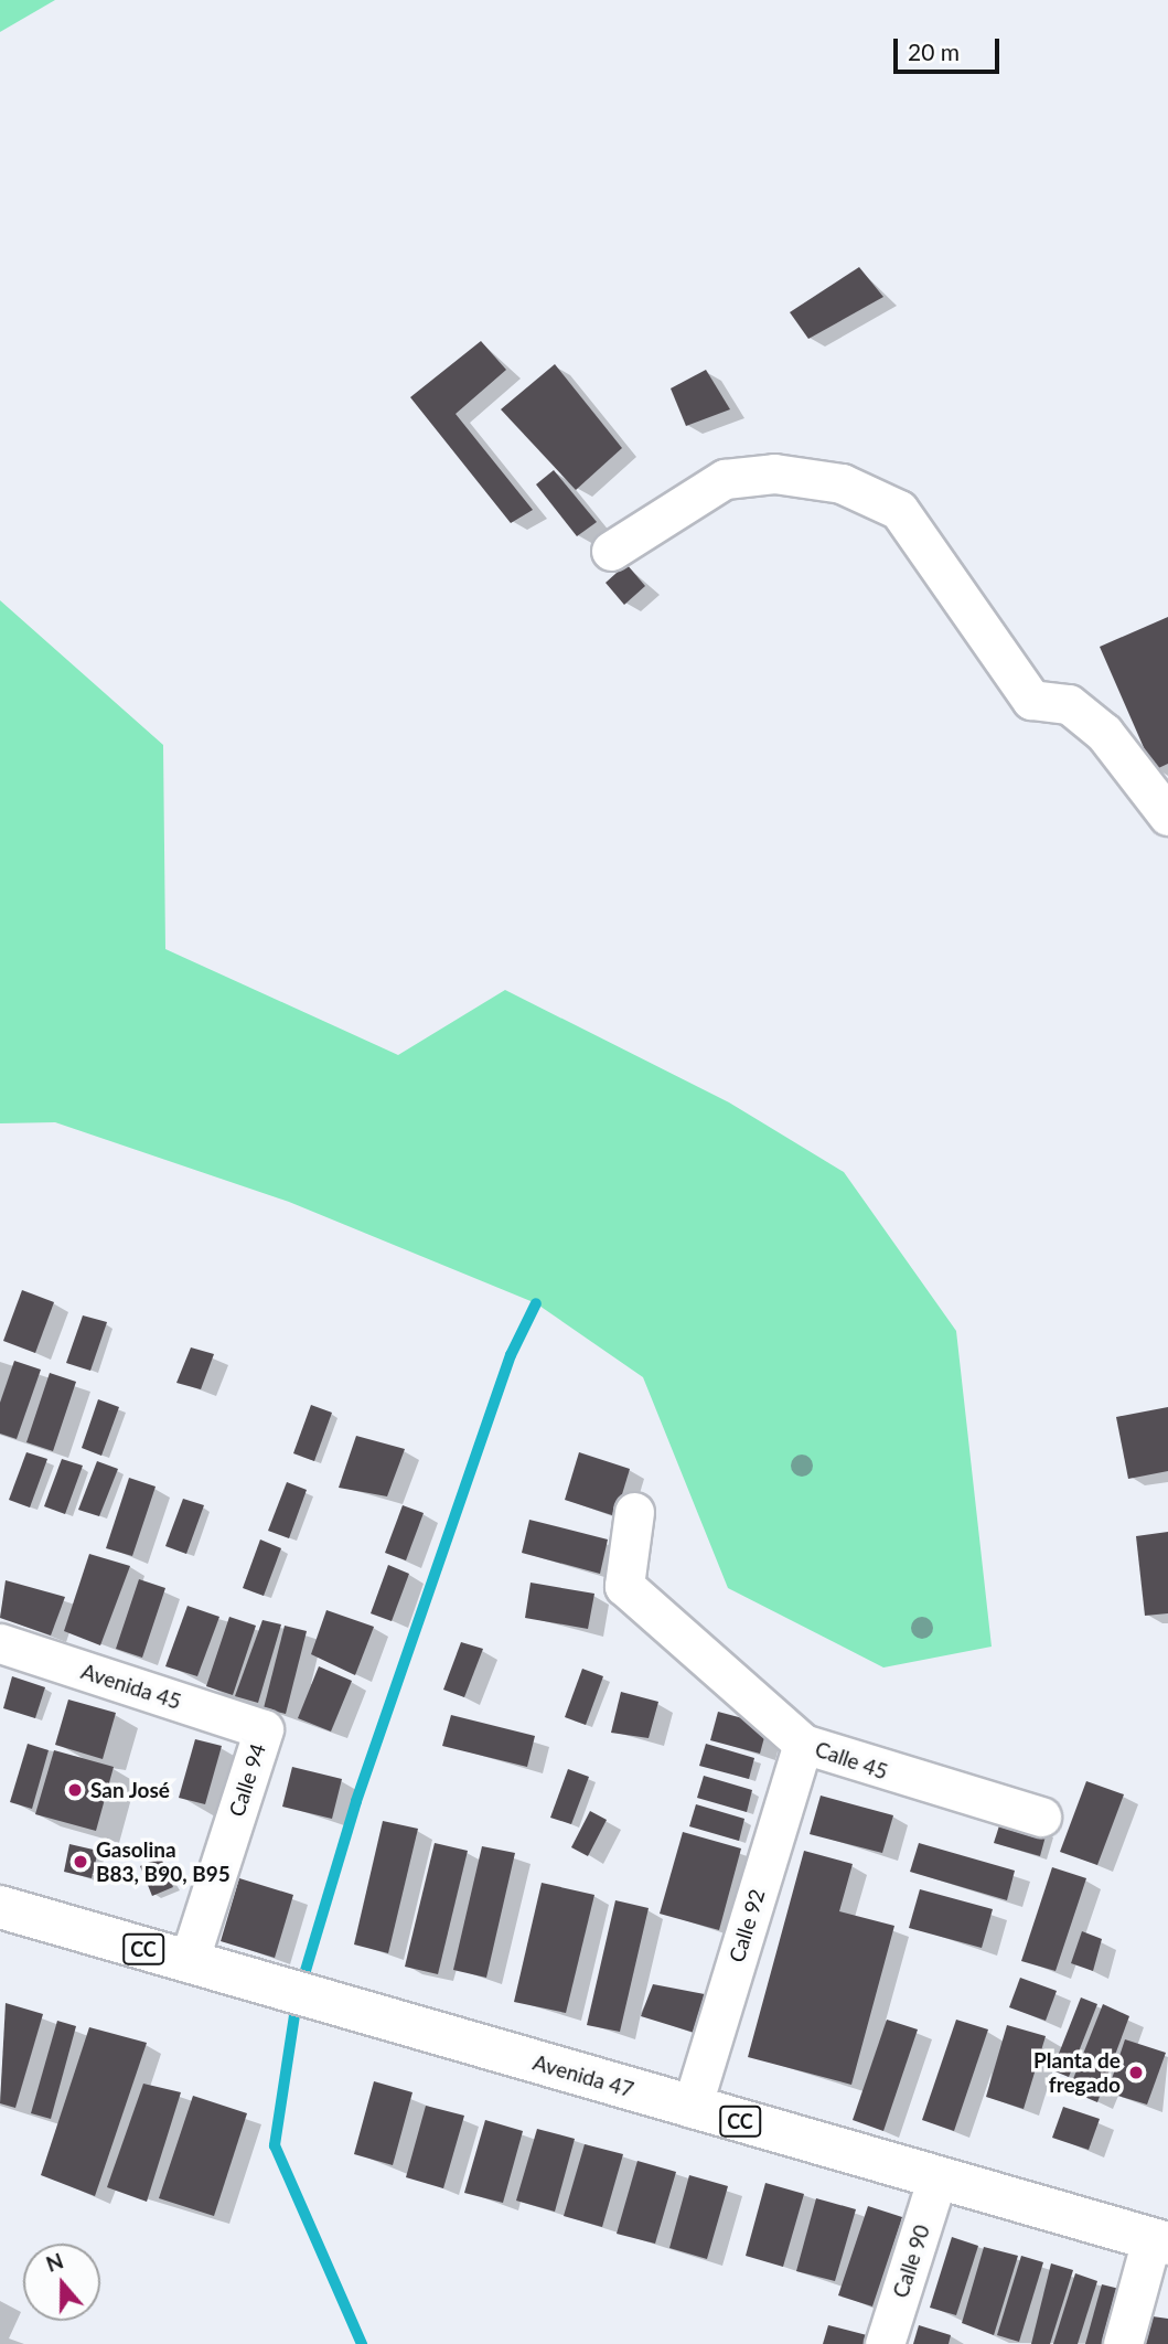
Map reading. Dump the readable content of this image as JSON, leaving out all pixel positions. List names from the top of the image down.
{
  "streets": {
    "main road": ["CC", "Avenida 47"],
    "street": [
      "Avenida 45",
      "Calle 45",
      "Calle 94",
      "Calle 92",
      "Calle 90"
    ]
  },
  "crossings": [
    ["Avenida 45", "Calle 94"],
    ["Calle 45", "Calle 92"],
    ["Calle 94", "Avenida 47"],
    ["Calle 92", "Avenida 47"],
    ["Avenida 47", "Calle 90"]
  ],
  "places": ["San José", "Gasolina B83, B90, B95", "Planta de fregado"],
  "scale_bar": "20 m",
  "north": "top"
}
